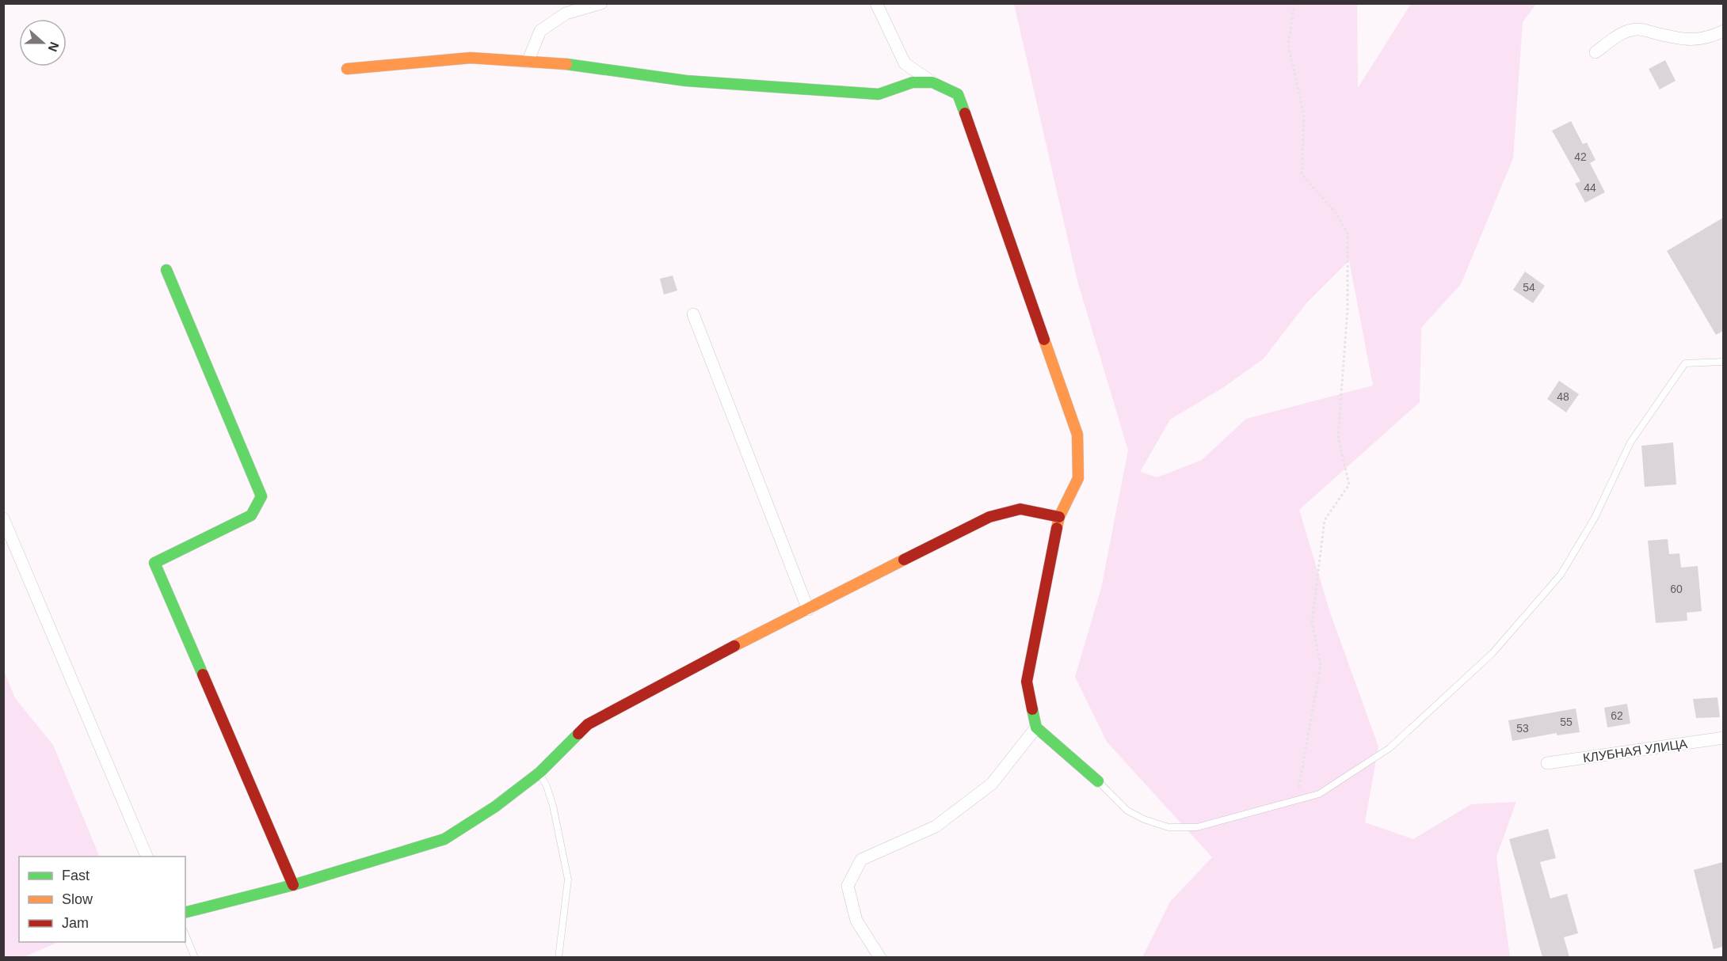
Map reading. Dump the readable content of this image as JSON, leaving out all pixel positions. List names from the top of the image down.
{
  "streets": {
    "street": ["КЛУБНАЯ УЛИЦА"]
  },
  "house_numbers": [
    "42",
    "44",
    "54",
    "48",
    "60",
    "62",
    "55",
    "53"
  ],
  "legend": ["Fast", "Slow", "Jam"],
  "north": "right"
}
